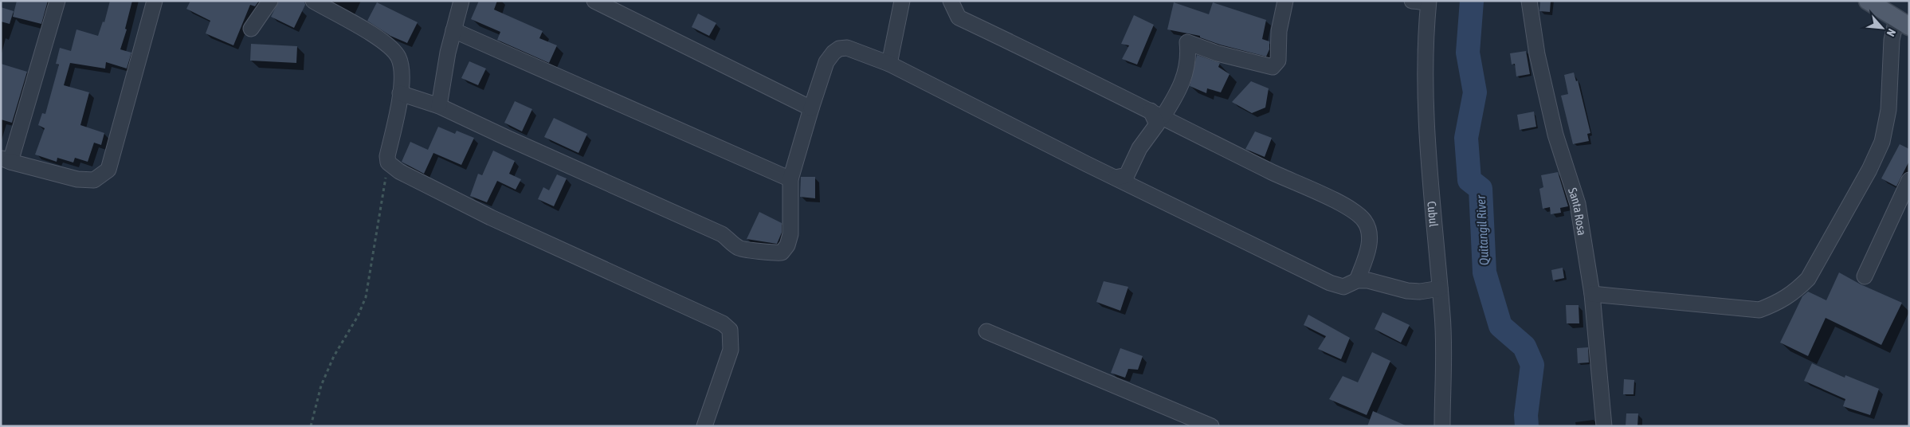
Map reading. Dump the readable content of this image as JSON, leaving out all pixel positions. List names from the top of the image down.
{
  "streets": {
    "street": ["Santa Rosa", "Cubul"]
  },
  "water": ["Quitangil River"],
  "north": "bottom right"
}
